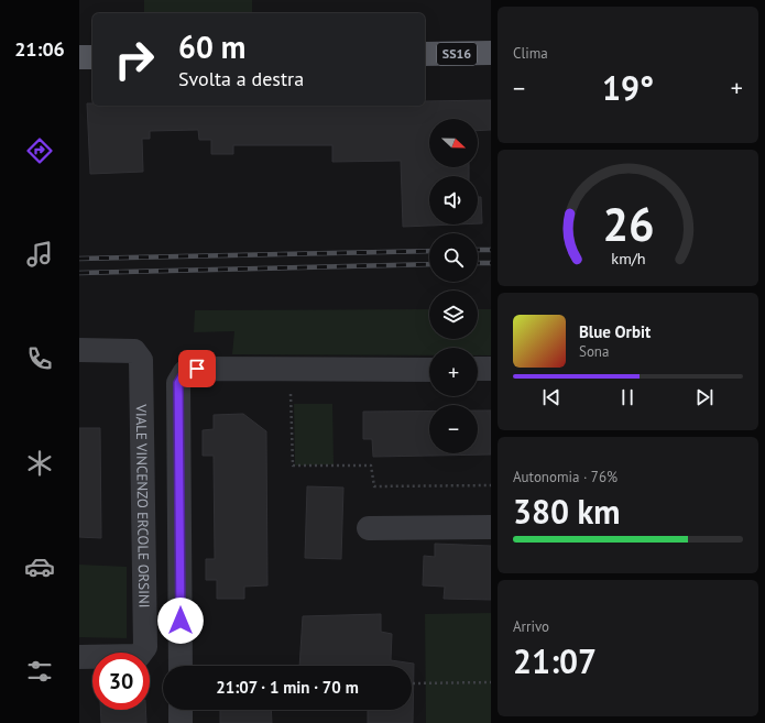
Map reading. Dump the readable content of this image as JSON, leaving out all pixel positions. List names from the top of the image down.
{
  "streets": {
    "main road": ["SS16"],
    "street": ["VIALE VINCENZO ERCOLE ORSINI"]
  },
  "north": "right",
  "page": {
    "tabs": "21:06",
    "tile": [
      "Clima",
      ["Autonomia · 76%", "380 km"],
      ["Arrivo", "21:07"]
    ],
    "turn": ["60 m", "Svolta a destra"],
    "heat": ["−", "19°", "+"],
    "map_buttons": ["+", "−"],
    "song": ["Blue Orbit", "Sona"],
    "limit": "30",
    "trip": "21:07 · 1 min · 70 m",
    "gauge": ["26", "km/h"]
  }
}
